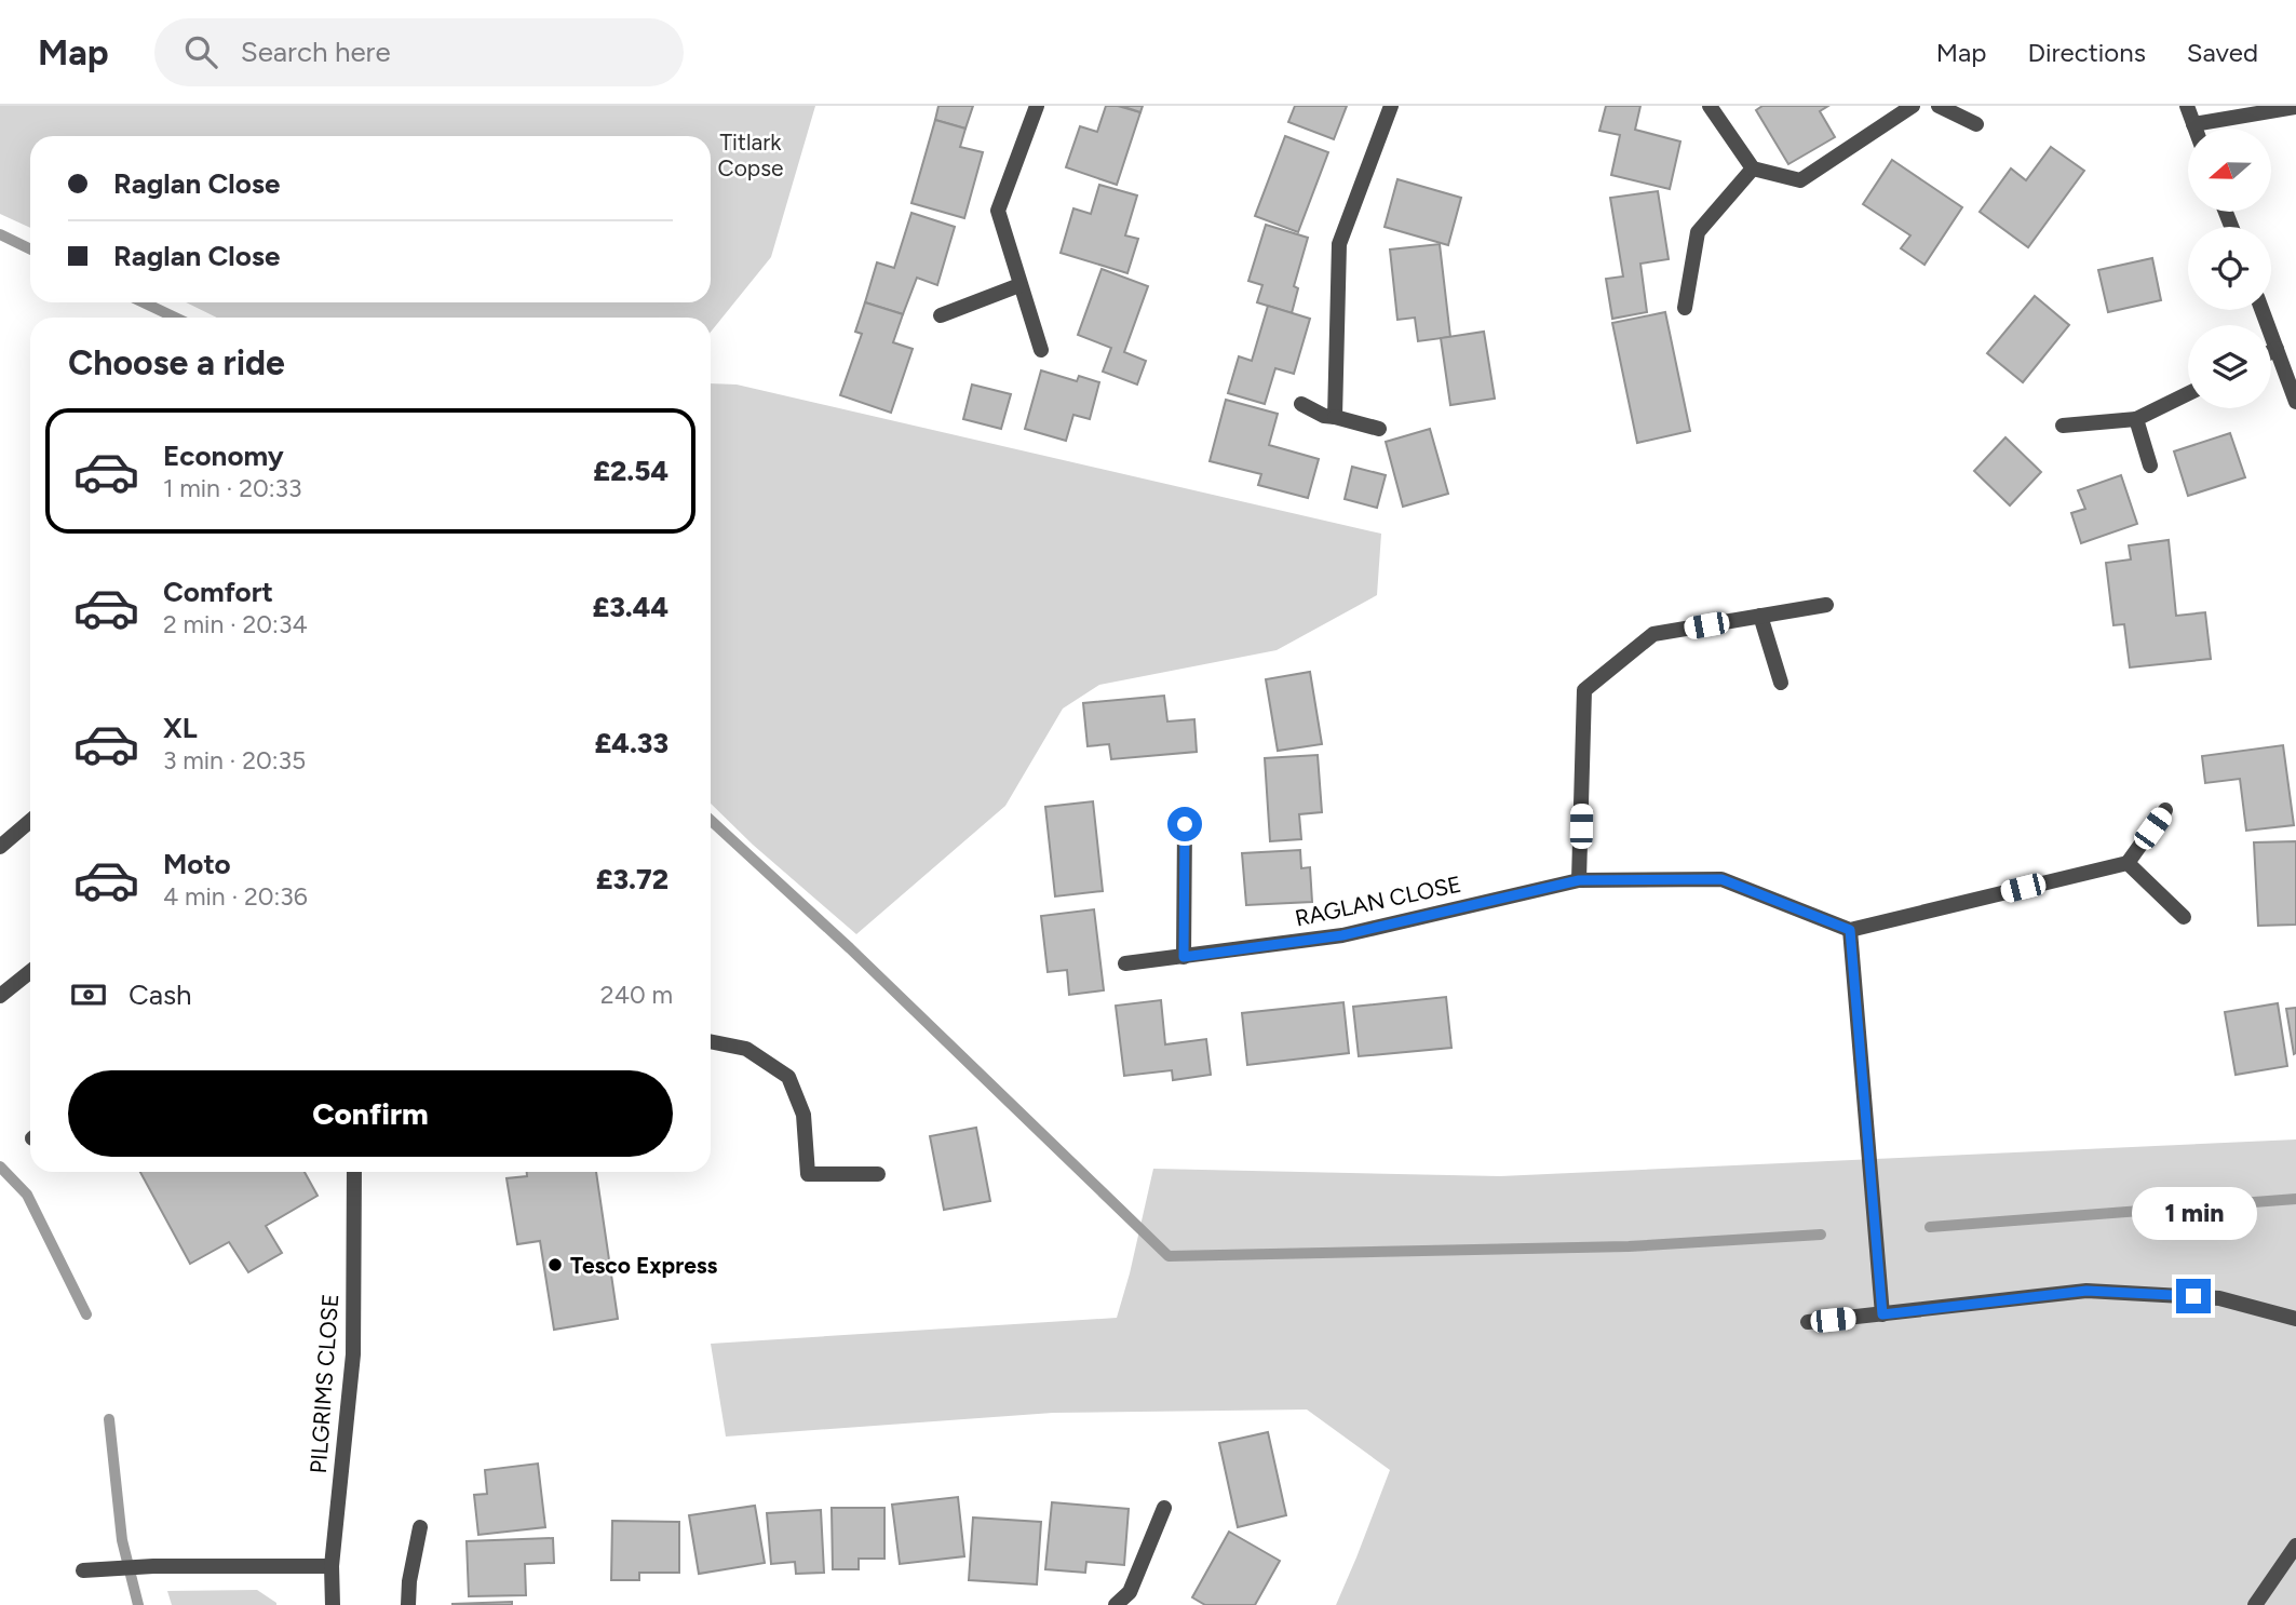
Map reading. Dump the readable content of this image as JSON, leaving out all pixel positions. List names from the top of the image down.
{
  "streets": {
    "street": ["RAGLAN CLOSE", "PILGRIMS CLOSE"]
  },
  "parks": ["Titlark Copse"],
  "places": ["Tesco Express"],
  "north": "left",
  "page": {
    "header": "Map",
    "search": "Search here",
    "nav": ["Map", "Directions", "Saved"],
    "banner": ["Raglan Close", "Raglan Close"],
    "heading": "Choose a ride",
    "list": [
      {
        "name": "Economy",
        "note": "1 min · 20:33",
        "value": "£2.54"
      },
      {
        "name": "Comfort",
        "note": "2 min · 20:34",
        "value": "£3.44"
      },
      {
        "name": "XL",
        "note": "3 min · 20:35",
        "value": "£4.33"
      },
      {
        "name": "Moto",
        "note": "4 min · 20:36",
        "value": "£3.72"
      }
    ],
    "pay": ["Cash", "240 m"],
    "buttons": "Confirm",
    "bubble": "1 min"
  }
}
